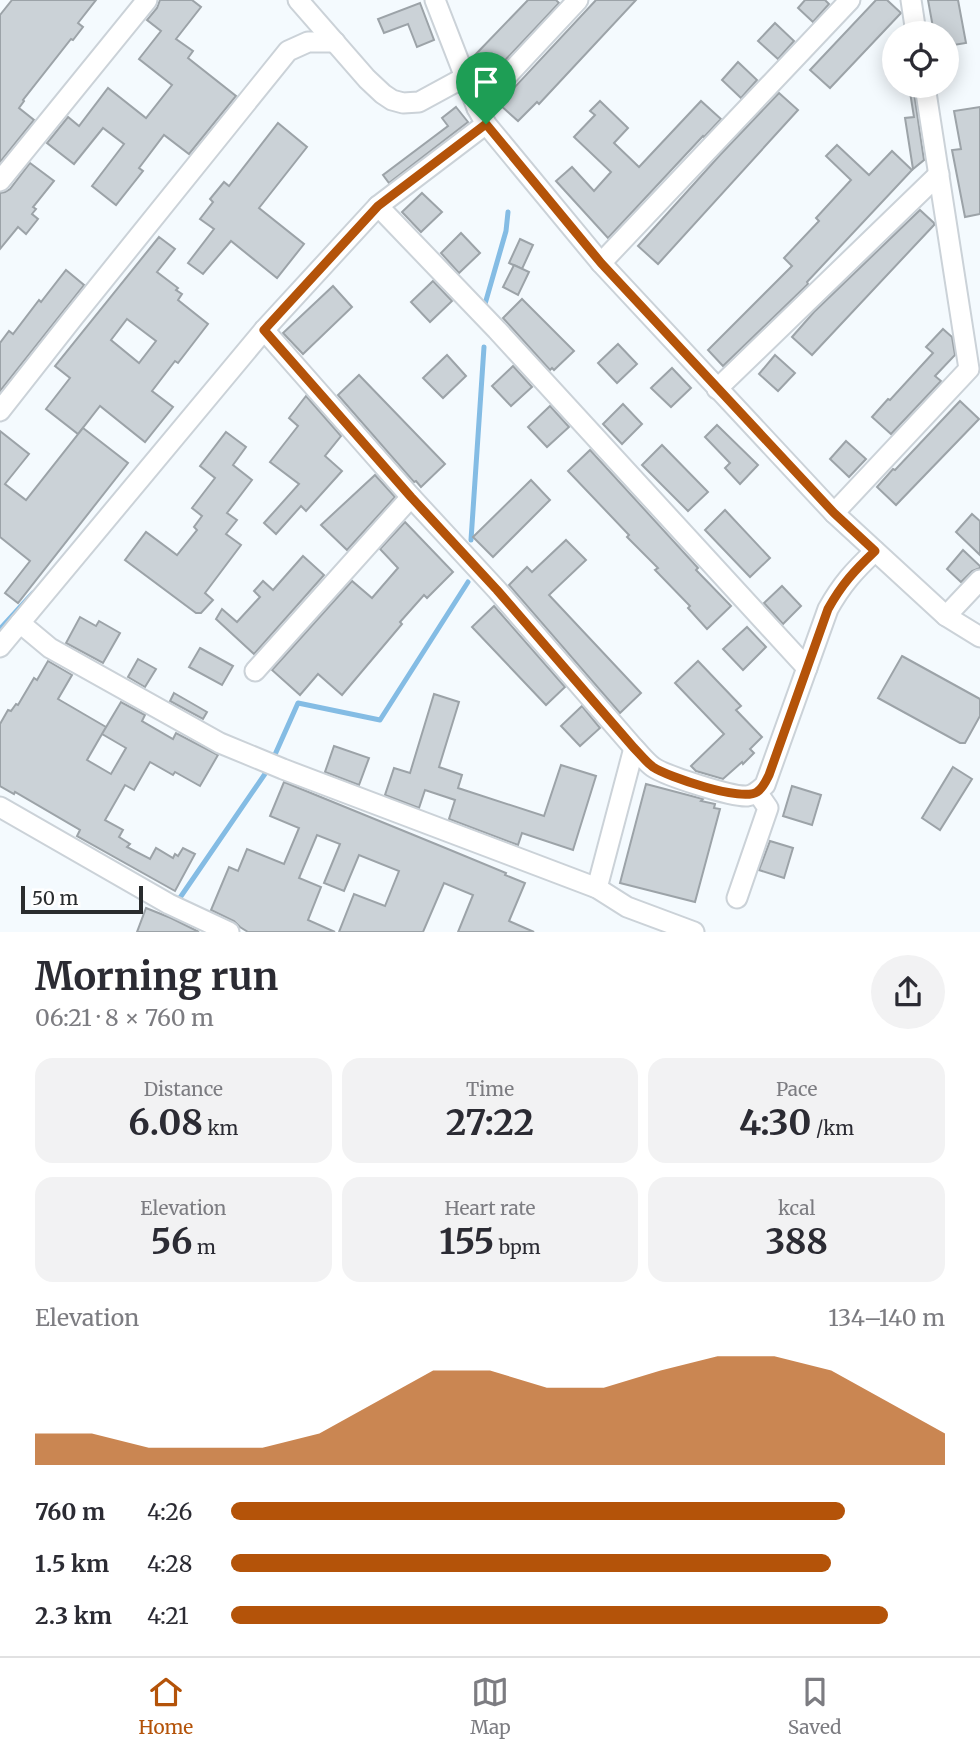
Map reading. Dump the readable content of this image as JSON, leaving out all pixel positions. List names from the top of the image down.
{
  "scale_bar": "50 m",
  "page": {
    "scale": "50 m",
    "heading": ["Morning run", "06:21 · 8 × 760 m"],
    "stats": [
      ["Distance", "6.08 km"],
      ["Time", "27:22"],
      ["Pace", "4:30 /km"],
      ["Elevation", "56 m"],
      ["Heart rate", "155 bpm"],
      ["kcal", "388"]
    ],
    "chart": ["Elevation", "134–140 m"],
    "list": [
      {
        "name": "760 m",
        "note": "4:26"
      },
      {
        "name": "1.5 km",
        "note": "4:28"
      },
      {
        "name": "2.3 km",
        "note": "4:21"
      }
    ],
    "tabs": ["Home", "Map", "Saved"]
  }
}
